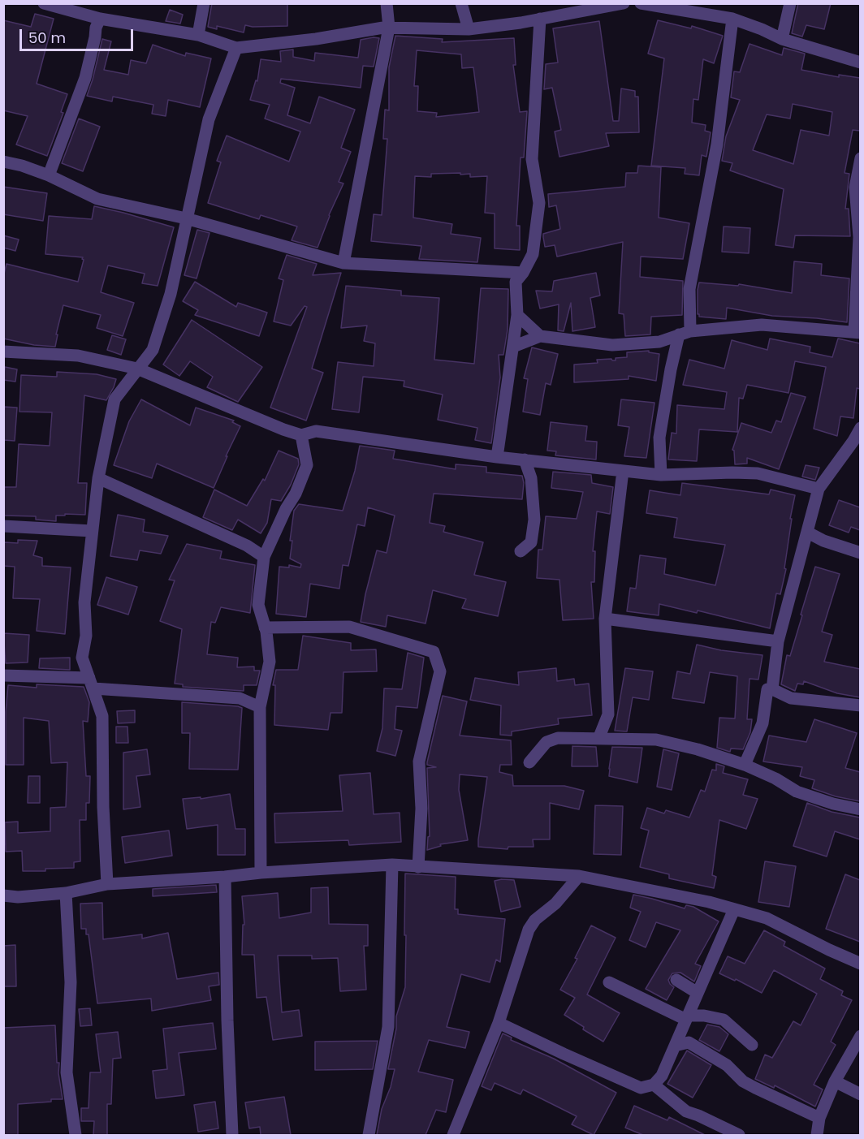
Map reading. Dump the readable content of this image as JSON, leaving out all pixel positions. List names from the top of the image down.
{
  "scale_bar": "50 m"
}
